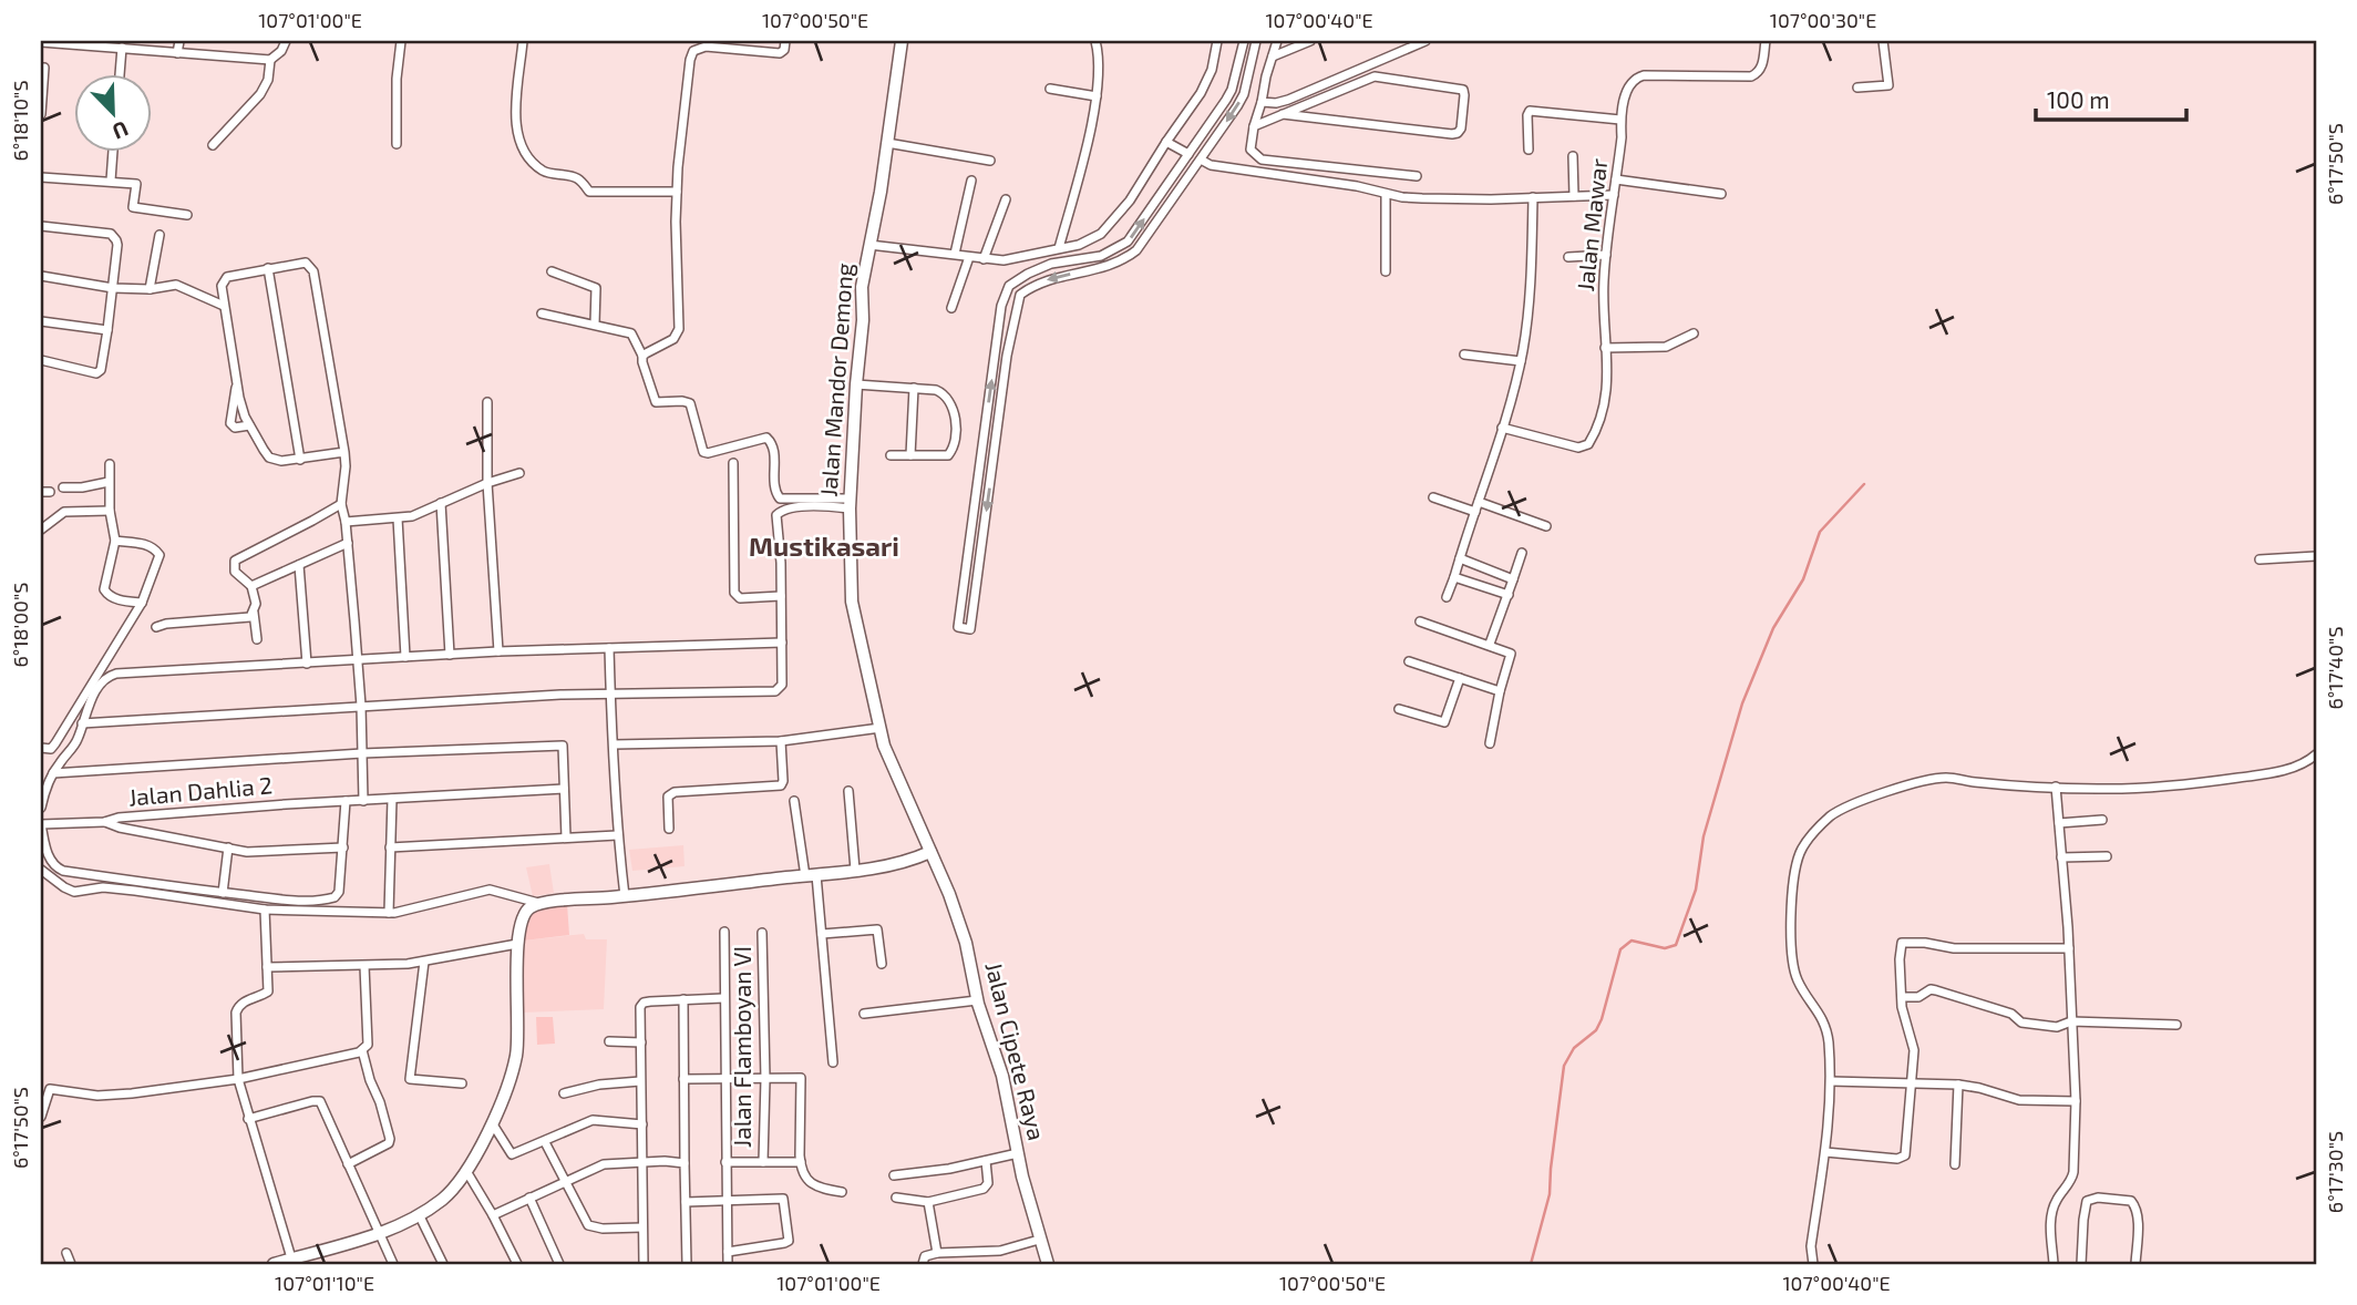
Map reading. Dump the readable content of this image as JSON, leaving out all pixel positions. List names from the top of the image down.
{
  "streets": {
    "main road": ["Jalan Mandor Demong", "Jalan Cipete Raya"],
    "street": ["Jalan Mawar", "Jalan Dahlia 2", "Jalan Flamboyan VI"]
  },
  "crossings": [
    ["Jalan Mandor Demong", "Jalan Cipete Raya"]
  ],
  "districts": ["Mustikasari"],
  "scale_bar": "100 m",
  "north": "bottom right",
  "coordinates": [
    "107°01'00\"E",
    "107°00'50\"E",
    "107°00'40\"E",
    "107°00'30\"E",
    "6°18'10\"S",
    "6°17'50\"S",
    "6°18'00\"S",
    "6°17'40\"S",
    "6°17'30\"S",
    "107°01'10\"E"
  ]
}
